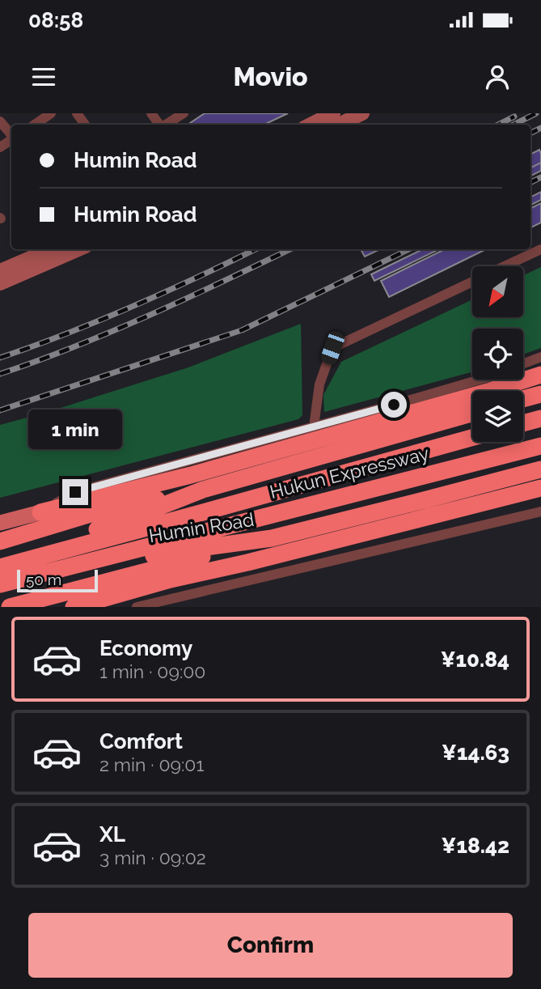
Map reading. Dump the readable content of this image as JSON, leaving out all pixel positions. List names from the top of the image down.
{
  "streets": {
    "highway": ["Hukun Expressway", "Humin Road"]
  },
  "crossings": [
    ["Hukun Expressway", "Humin Road"]
  ],
  "scale_bar": "50 m",
  "north": "bottom left",
  "page": {
    "status": "08:58",
    "header": "Movio",
    "banner": ["Humin Road", "Humin Road"],
    "bubble": "1 min",
    "scale": "50 m",
    "list": [
      {
        "name": "Economy",
        "note": "1 min · 09:00",
        "value": "¥10.84"
      },
      {
        "name": "Comfort",
        "note": "2 min · 09:01",
        "value": "¥14.63"
      },
      {
        "name": "XL",
        "note": "3 min · 09:02",
        "value": "¥18.42"
      }
    ],
    "buttons": "Confirm"
  }
}
